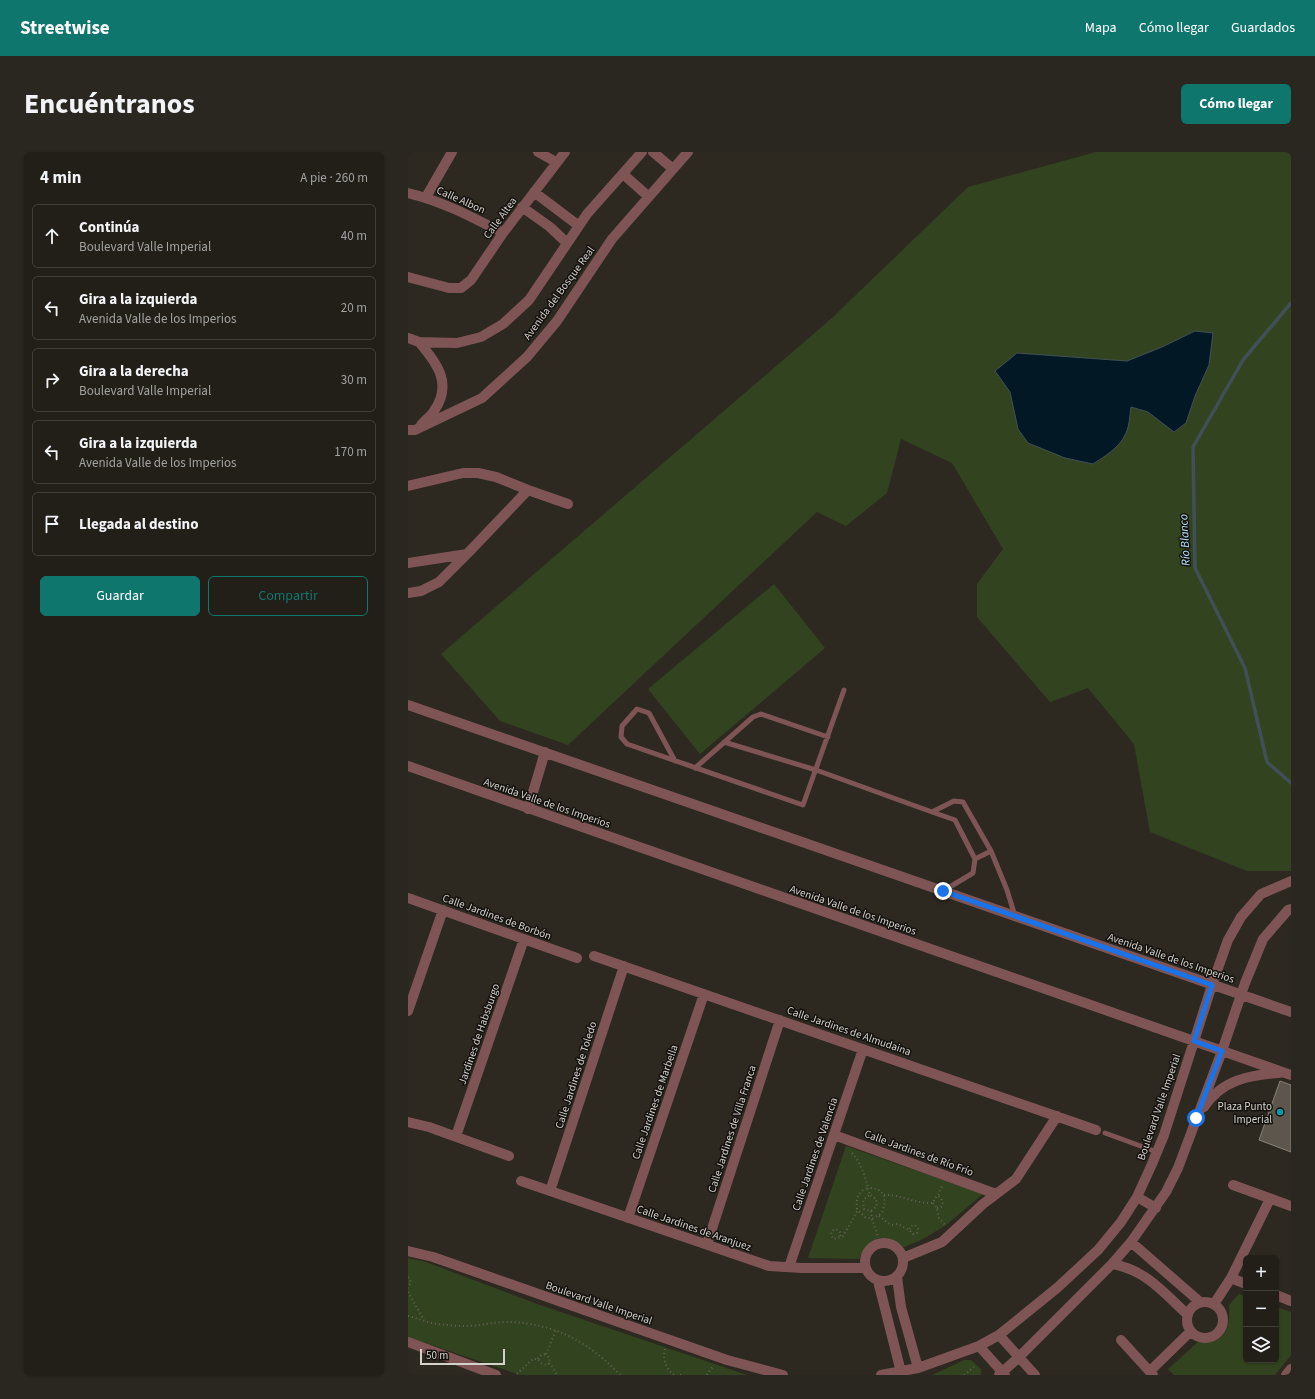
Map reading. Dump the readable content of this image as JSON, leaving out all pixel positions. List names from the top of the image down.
{
  "streets": {
    "street": [
      "Calle Albon",
      "Calle Altea",
      "Avenida del Bosque Real",
      "Avenida Valle de los Imperios",
      "Calle Jardines de Borbón",
      "Calle Jardines de Almudaina",
      "Jardines de Habsburgo",
      "Calle Jardines de Toledo",
      "Calle Jardines de Marbella",
      "Boulevard Valle Imperial",
      "Calle Jardines de Villa Franca",
      "Calle Jardines de Río Frío",
      "Calle Jardines de Valencia",
      "Calle Jardines de Aranjuez"
    ]
  },
  "crossings": [
    ["Calle Albon", "Calle Altea"],
    ["Avenida Valle de los Imperios", "Boulevard Valle Imperial"],
    ["Calle Jardines de Borbón", "Jardines de Habsburgo"],
    ["Calle Jardines de Almudaina", "Calle Jardines de Toledo"],
    ["Calle Jardines de Almudaina", "Calle Jardines de Marbella"],
    ["Calle Jardines de Almudaina", "Calle Jardines de Villa Franca"],
    ["Calle Jardines de Almudaina", "Calle Jardines de Valencia"],
    ["Calle Jardines de Toledo", "Calle Jardines de Aranjuez"],
    ["Calle Jardines de Marbella", "Calle Jardines de Aranjuez"],
    ["Calle Jardines de Villa Franca", "Calle Jardines de Aranjuez"],
    ["Calle Jardines de Río Frío", "Calle Jardines de Valencia"],
    ["Calle Jardines de Valencia", "Calle Jardines de Aranjuez"]
  ],
  "water": ["Río Blanco"],
  "places": ["Plaza Punto Imperial"],
  "scale_bar": "50 m",
  "page": {
    "header": "Streetwise",
    "nav": ["Mapa", "Cómo llegar", "Guardados"],
    "title": "Encuéntranos",
    "buttons": [
      "Cómo llegar",
      ["Guardar", "Compartir"]
    ],
    "heading": ["4 min", "A pie · 260 m"],
    "list": [
      ["Continúa", "Boulevard Valle Imperial", "40 m"],
      ["Gira a la izquierda", "Avenida Valle de los Imperios", "20 m"],
      ["Gira a la derecha", "Boulevard Valle Imperial", "30 m"],
      ["Gira a la izquierda", "Avenida Valle de los Imperios", "170 m"],
      "Llegada al destino"
    ],
    "map_buttons": ["+", "−"],
    "scale": "50 m"
  }
}
